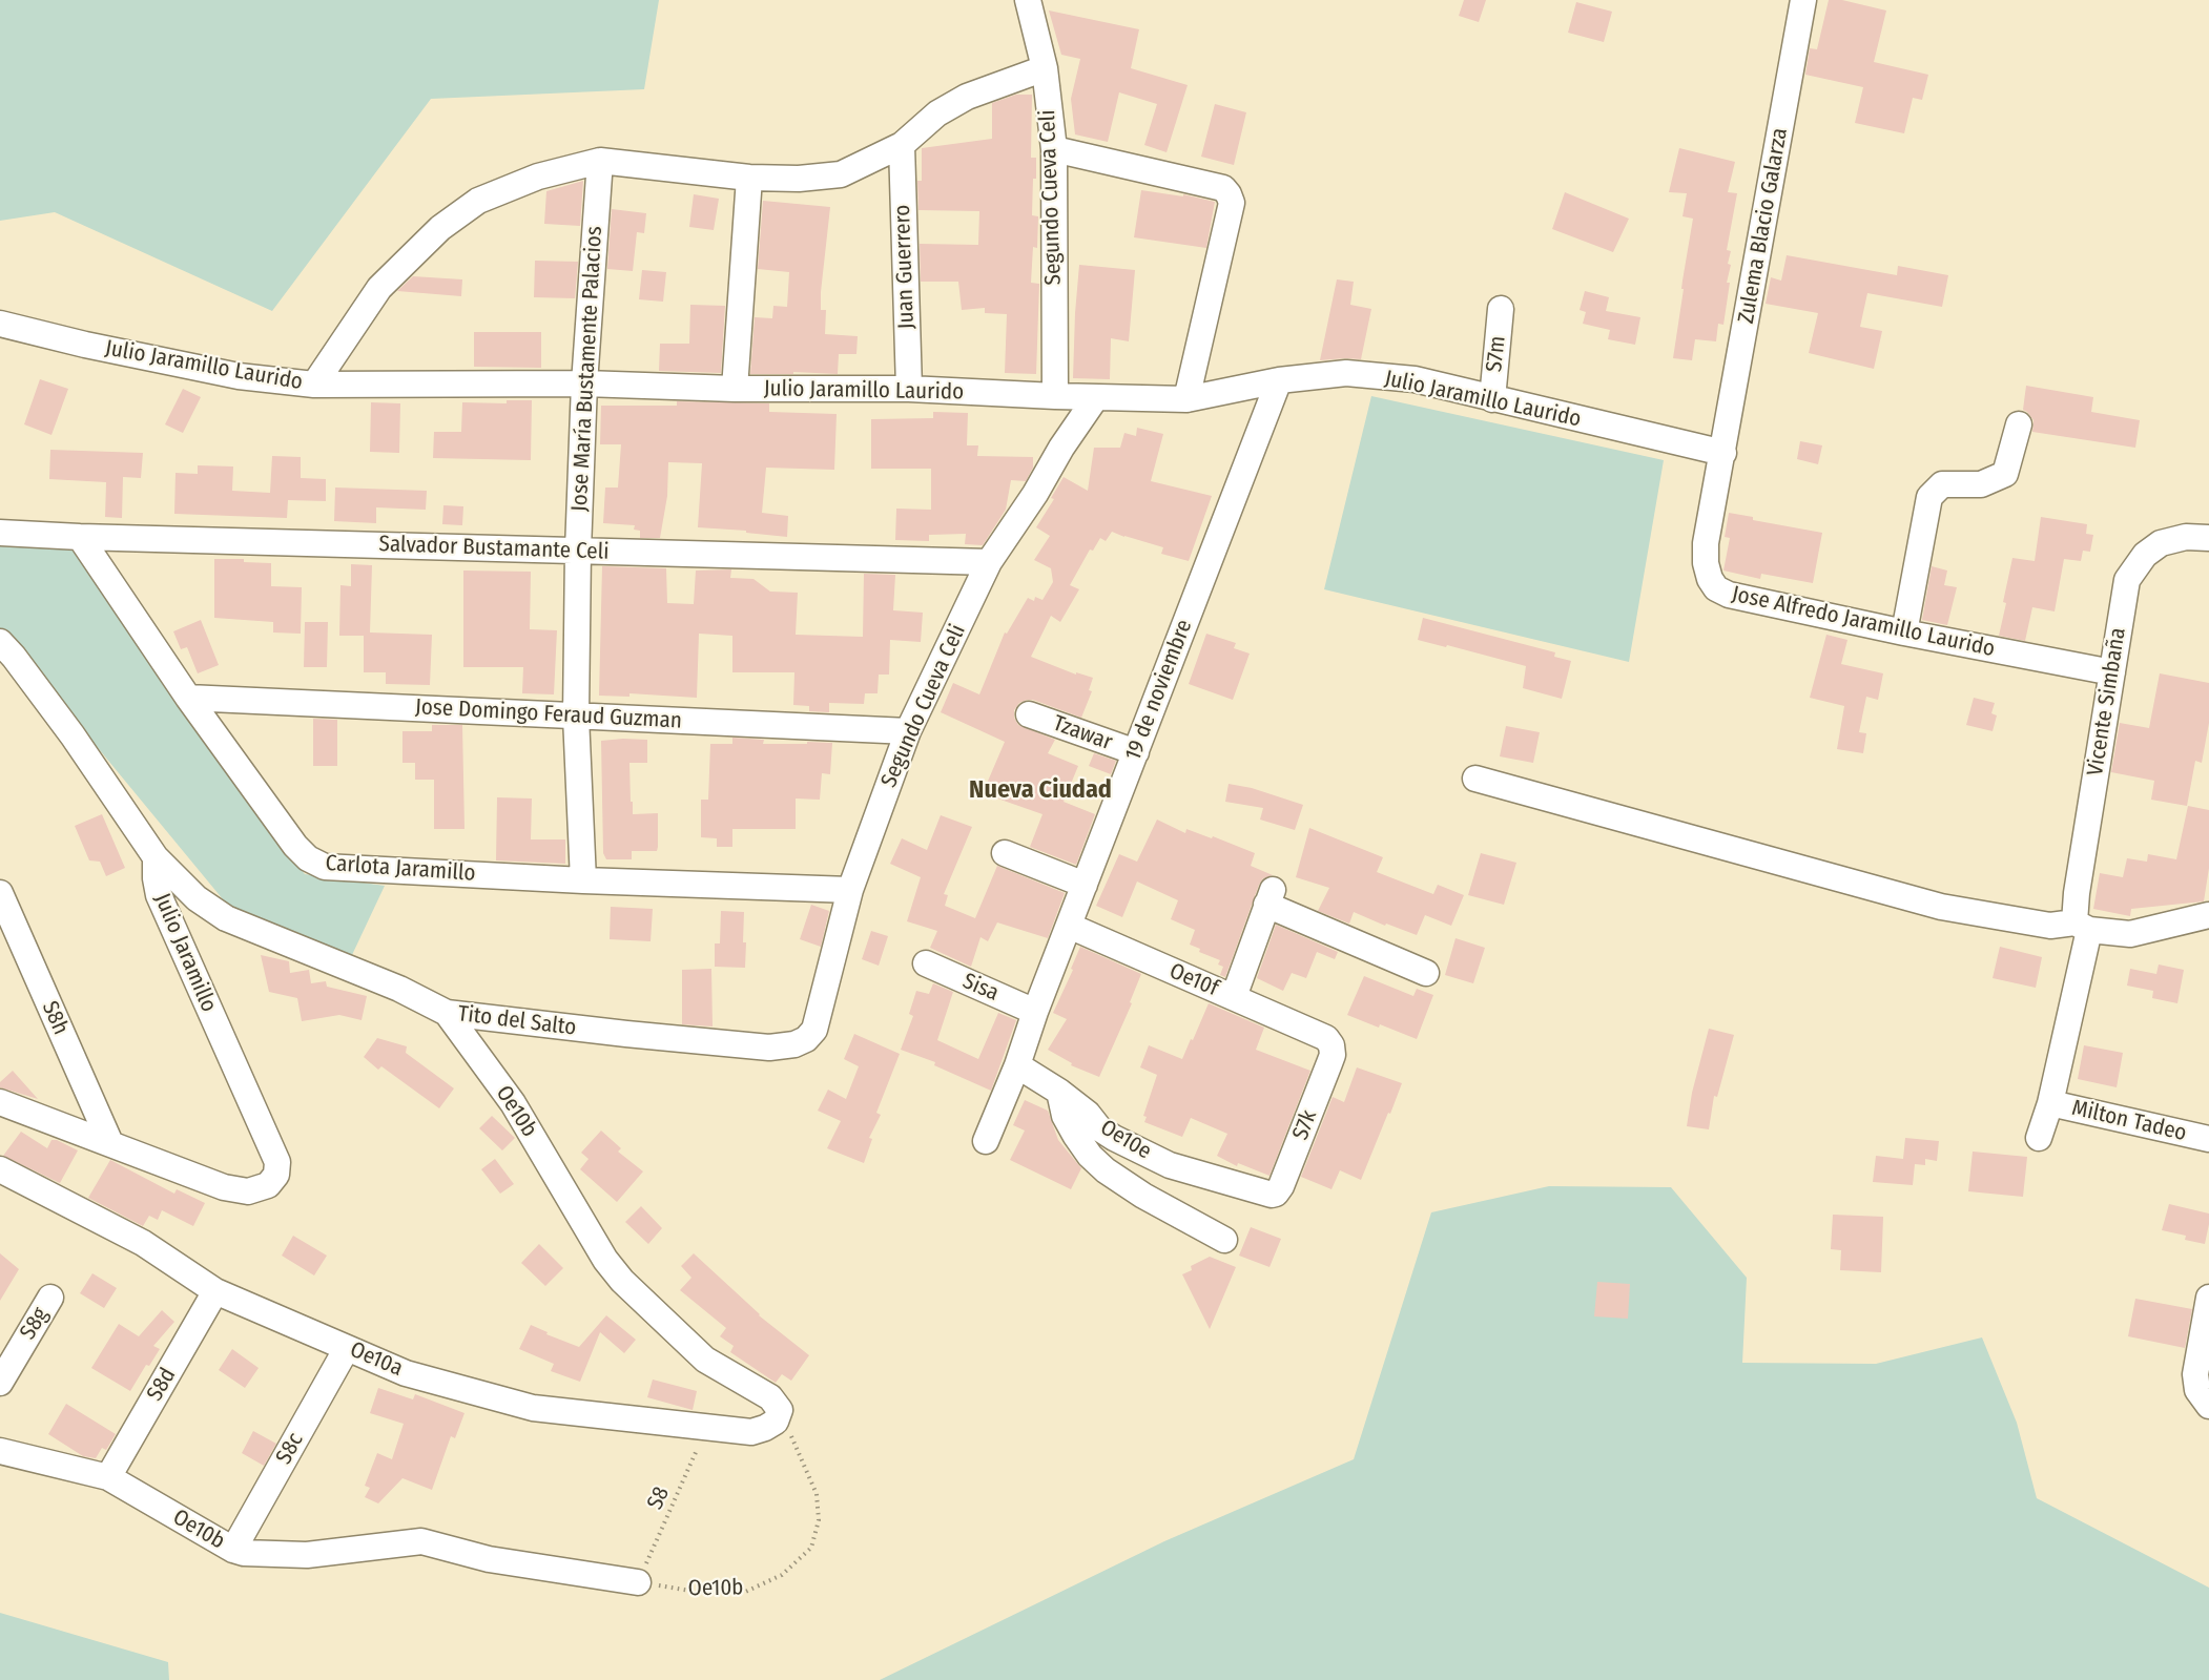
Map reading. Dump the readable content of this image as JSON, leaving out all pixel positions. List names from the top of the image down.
{
  "streets": {
    "street": [
      "Segundo Cueva Celi",
      "Zulema Blacio Galarza",
      "Juan Guerrero",
      "S7m",
      "Julio Jaramillo Laurido",
      "Jose María Bustamente Palacios",
      "Salvador Bustamante Celi",
      "Jose Alfredo Jaramillo Laurido",
      "19 de noviembre",
      "Vicente Simbaña",
      "Jose Domingo Feraud Guzman",
      "Tzawar",
      "Carlota Jaramillo",
      "Julio Jaramillo",
      "Oe10f",
      "Sisa",
      "S8h",
      "Tito del Salto",
      "Oe10b",
      "Milton Tadeo",
      "S7k",
      "Oe10e",
      "S8g",
      "Oe10a",
      "S8d",
      "S8c"
    ],
    "path": ["S8"]
  },
  "crossings": [
    ["Segundo Cueva Celi", "Julio Jaramillo Laurido"],
    ["Segundo Cueva Celi", "Salvador Bustamante Celi"],
    ["Segundo Cueva Celi", "Jose Domingo Feraud Guzman"],
    ["Segundo Cueva Celi", "Carlota Jaramillo"],
    ["Segundo Cueva Celi", "Tito del Salto"],
    ["Zulema Blacio Galarza", "Julio Jaramillo Laurido"],
    ["Zulema Blacio Galarza", "Jose Alfredo Jaramillo Laurido"],
    ["Juan Guerrero", "Julio Jaramillo Laurido"],
    ["S7m", "Julio Jaramillo Laurido"],
    ["Julio Jaramillo Laurido", "Jose María Bustamente Palacios"],
    ["Julio Jaramillo Laurido", "Jose Alfredo Jaramillo Laurido"],
    ["Julio Jaramillo Laurido", "19 de noviembre"],
    ["Jose María Bustamente Palacios", "Salvador Bustamante Celi"],
    ["Jose María Bustamente Palacios", "Jose Domingo Feraud Guzman"],
    ["Jose María Bustamente Palacios", "Carlota Jaramillo"],
    ["Salvador Bustamante Celi", "Carlota Jaramillo"],
    ["Jose Alfredo Jaramillo Laurido", "Vicente Simbaña"],
    ["19 de noviembre", "Tzawar"],
    ["19 de noviembre", "Oe10f"],
    ["19 de noviembre", "Sisa"],
    ["19 de noviembre", "Oe10e"],
    ["Vicente Simbaña", "Milton Tadeo"],
    ["Jose Domingo Feraud Guzman", "Carlota Jaramillo"],
    ["Julio Jaramillo", "S8h"],
    ["Julio Jaramillo", "Tito del Salto"],
    ["Oe10f", "S7k"],
    ["Tito del Salto", "Oe10b"],
    ["Oe10b", "Oe10a"],
    ["Oe10b", "S8d"],
    ["Oe10b", "S8c"],
    ["Oe10b", "S8"],
    ["S7k", "Oe10e"],
    ["Oe10a", "S8d"],
    ["Oe10a", "S8c"],
    ["Oe10a", "S8"]
  ],
  "districts": ["Nueva Ciudad"]
}
